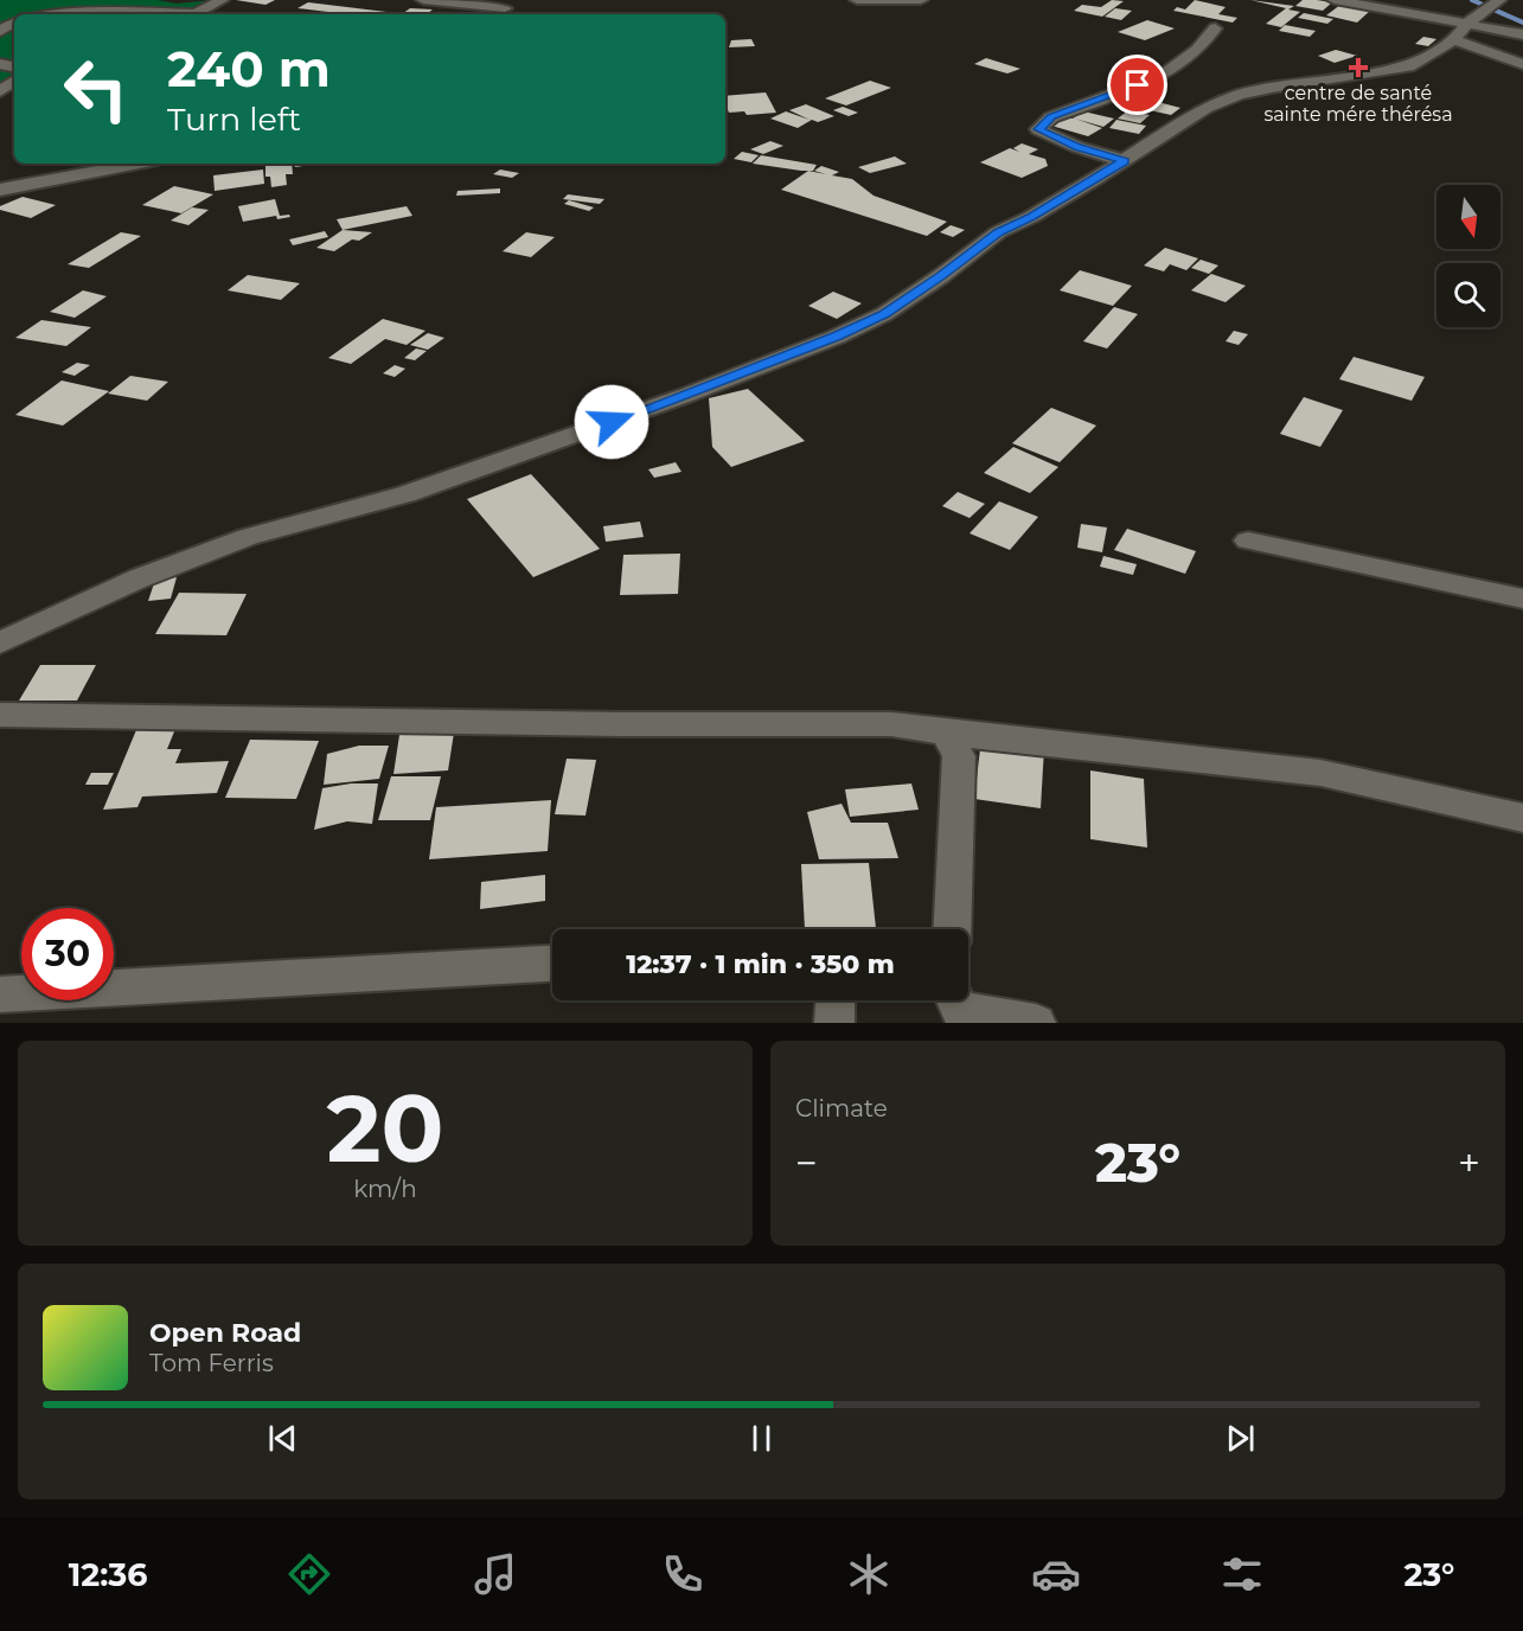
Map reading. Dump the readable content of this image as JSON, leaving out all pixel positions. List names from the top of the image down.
{
  "places": {
    "health": ["centre de santé sainte mére thérésa"]
  },
  "north": "bottom",
  "page": {
    "turn": ["240 m", "Turn left"],
    "limit": "30",
    "trip": "12:37 · 1 min · 350 m",
    "tile": [
      ["20", "km/h"],
      "Climate"
    ],
    "heat": ["−", "23°", "+"],
    "song": ["Open Road", "Tom Ferris"],
    "tabs": ["12:36", "23°"]
  }
}
